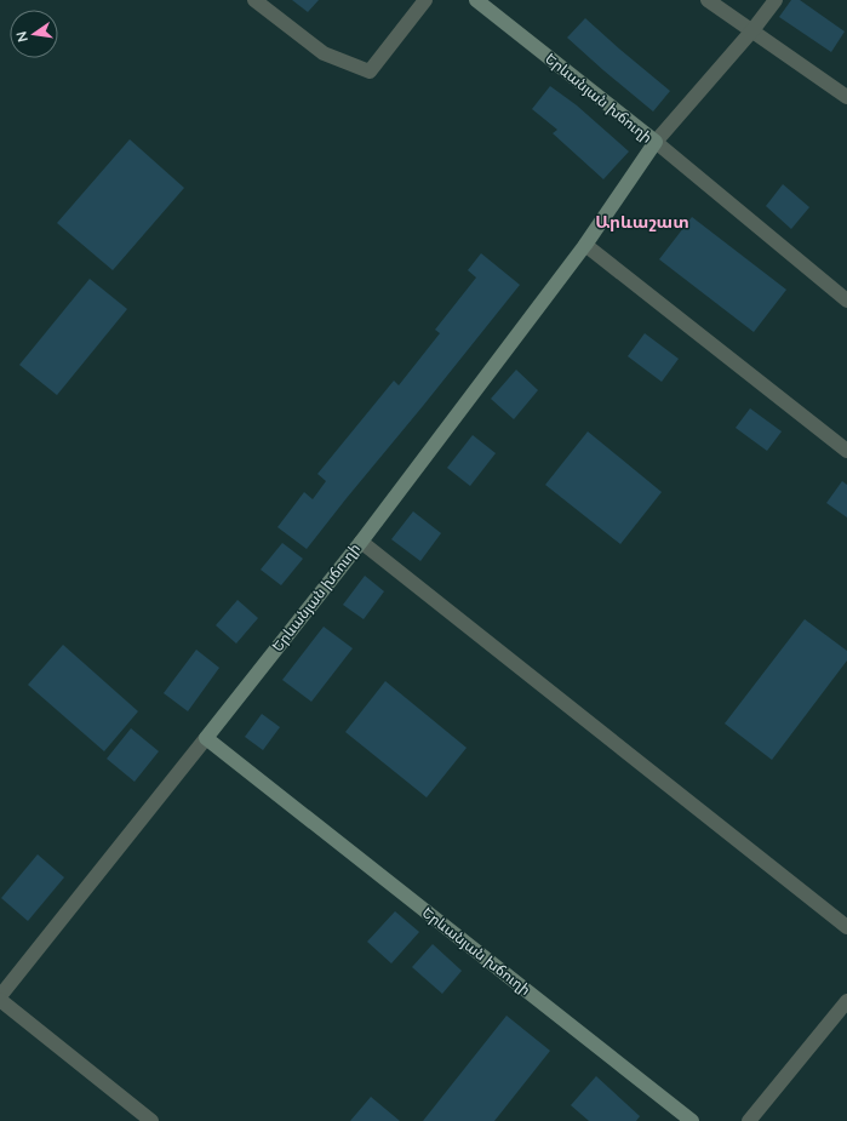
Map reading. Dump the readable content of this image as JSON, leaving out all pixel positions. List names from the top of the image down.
{
  "streets": {
    "main road": ["Երևանյան խճուղի"]
  },
  "districts": ["Արևաշատ"],
  "north": "left"
}
